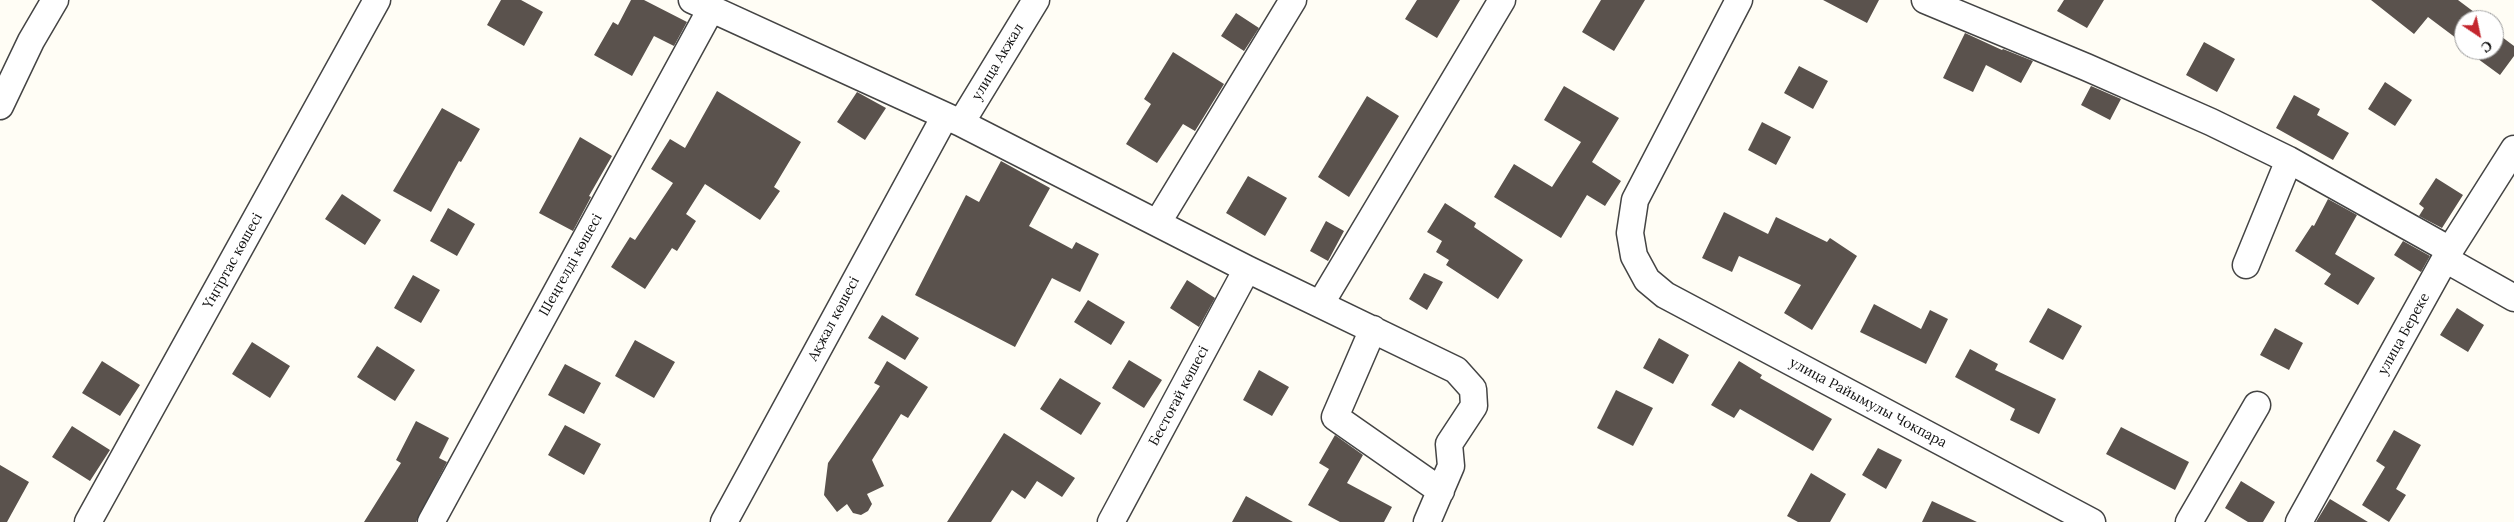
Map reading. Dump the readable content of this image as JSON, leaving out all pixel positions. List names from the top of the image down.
{
  "streets": {
    "street": [
      "улица Акжал",
      "Үңгіртас көшесі",
      "Шеңгелді көшесі",
      "Ақжал көшесі",
      "улица Береке",
      "Бестоғай көшесі",
      "улица Райымулы Чокпара"
    ]
  },
  "crossings": [
    ["улица Акжал", "Ақжал көшесі"]
  ],
  "north": "bottom right"
}
